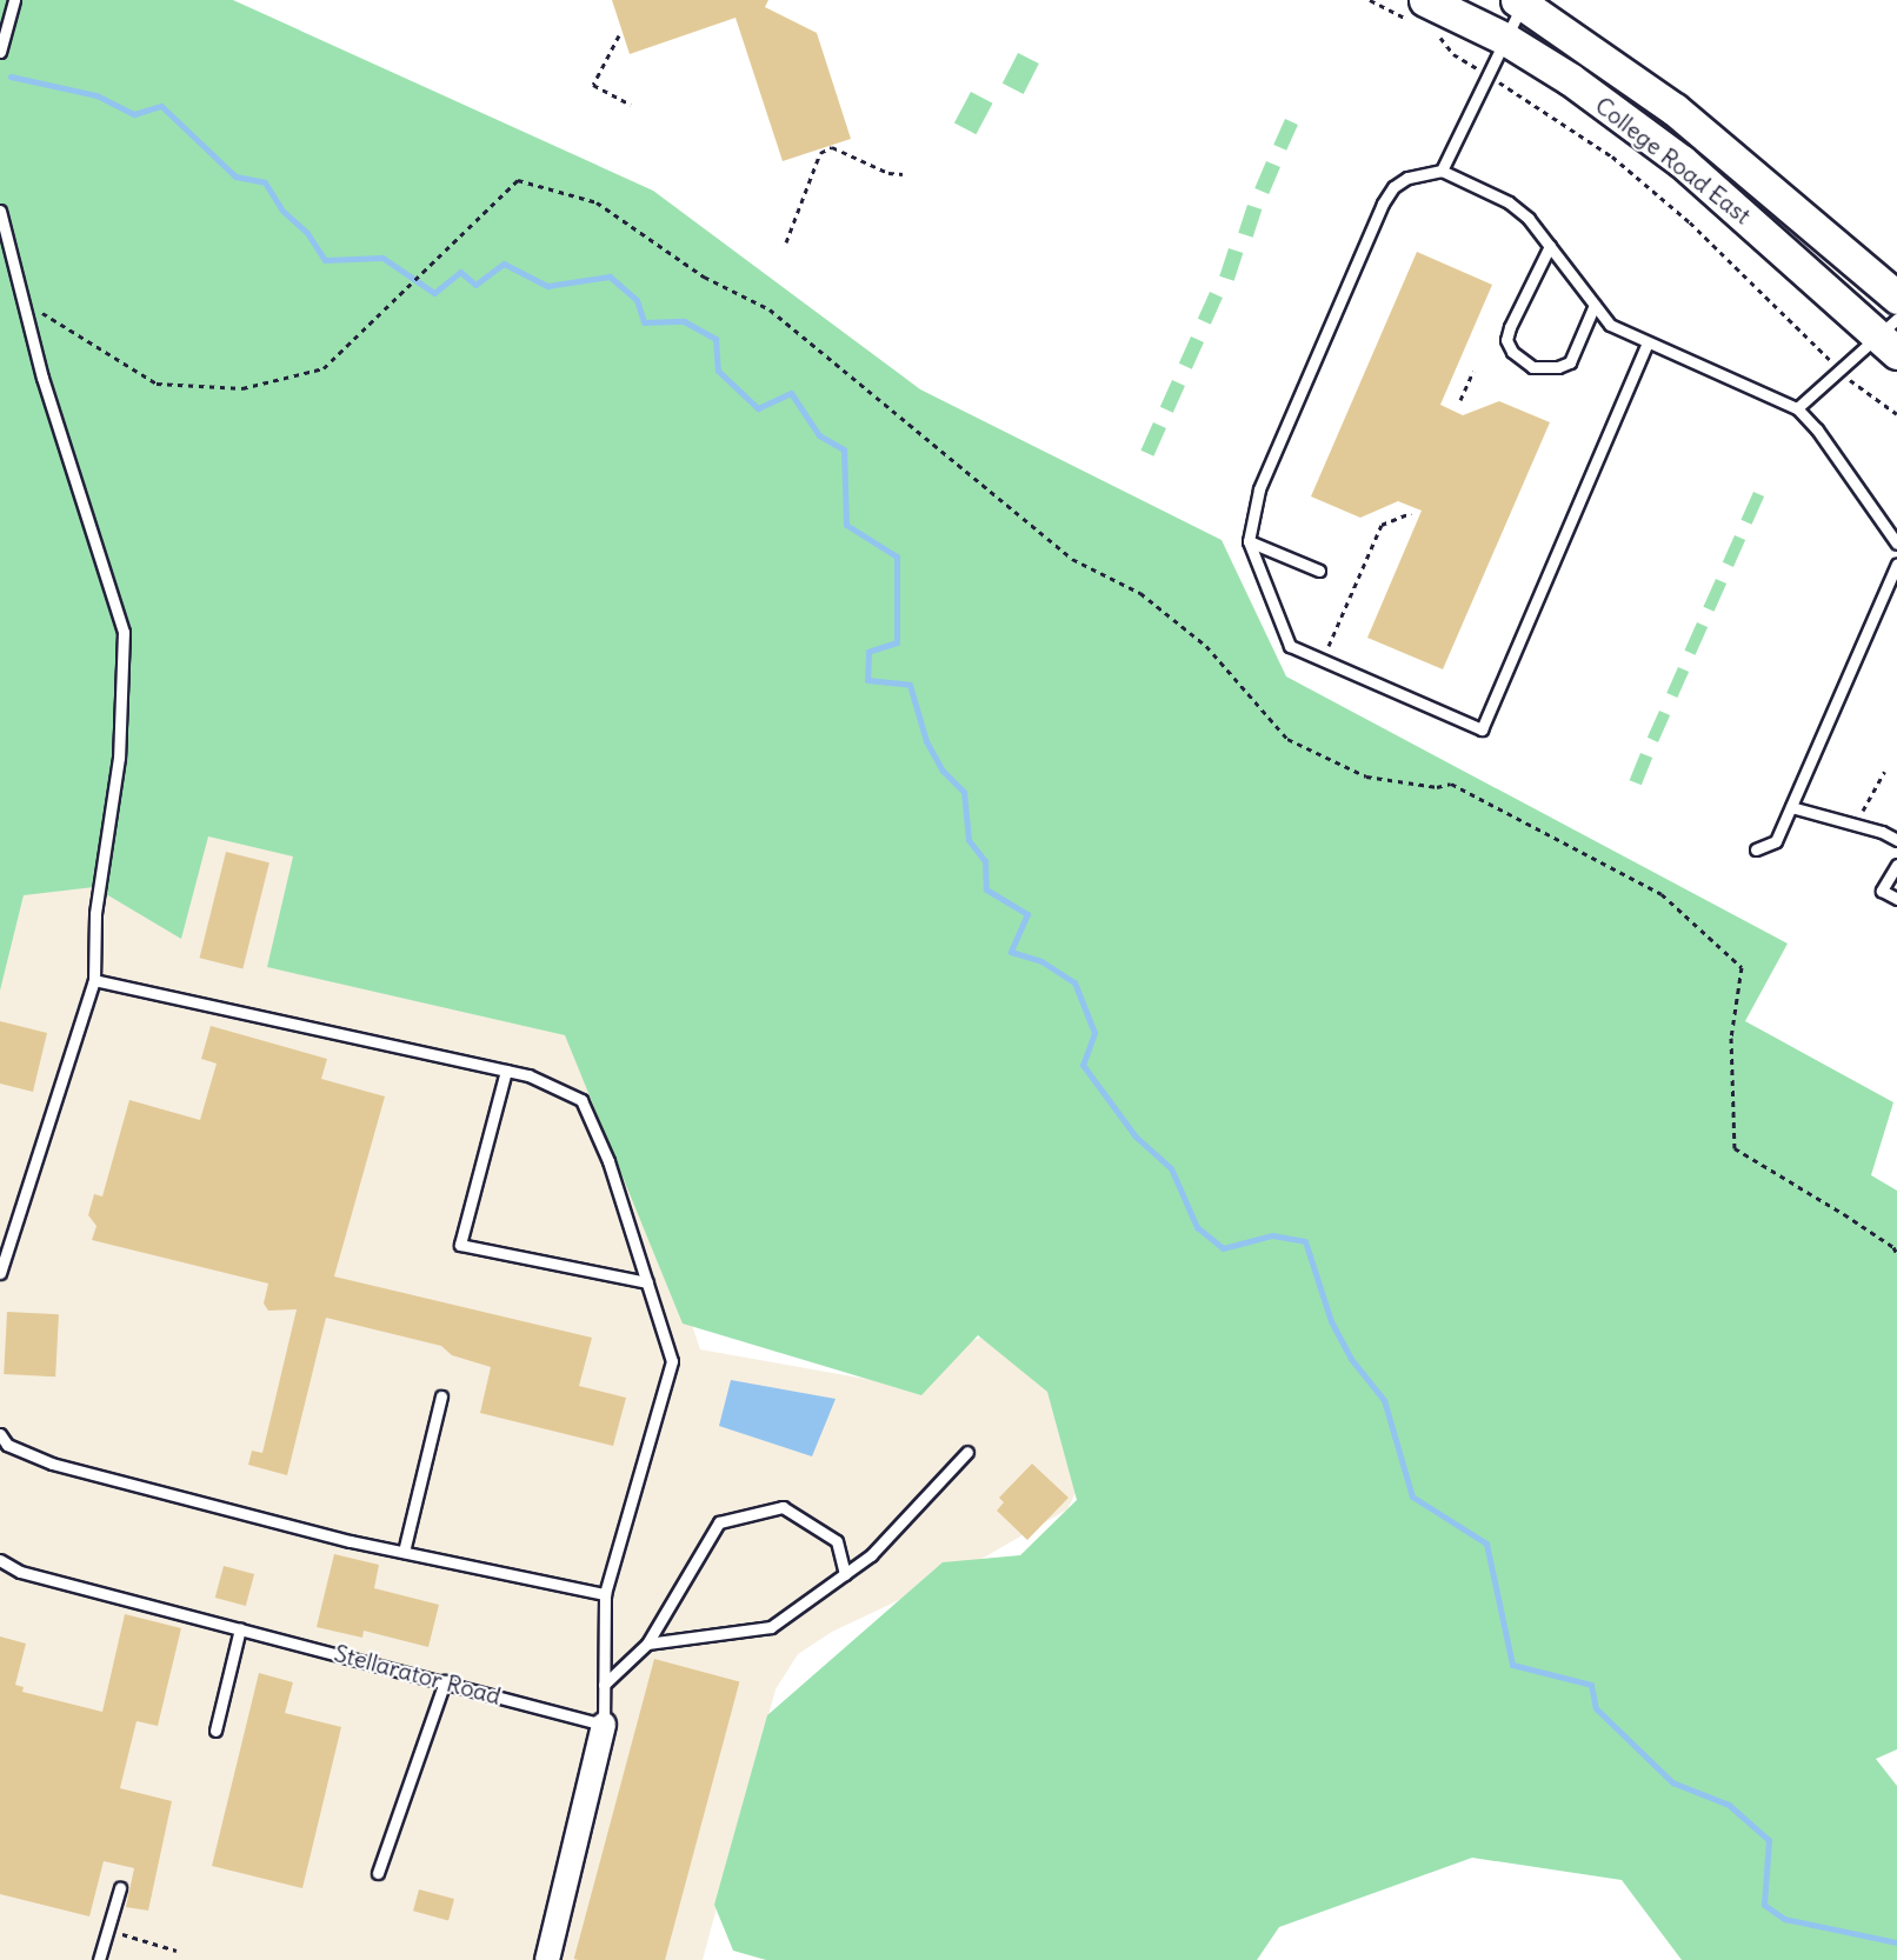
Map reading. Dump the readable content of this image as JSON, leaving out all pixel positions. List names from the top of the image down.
{
  "streets": {
    "street": ["College Road East"],
    "lane": ["Stellarator Road"]
  }
}
